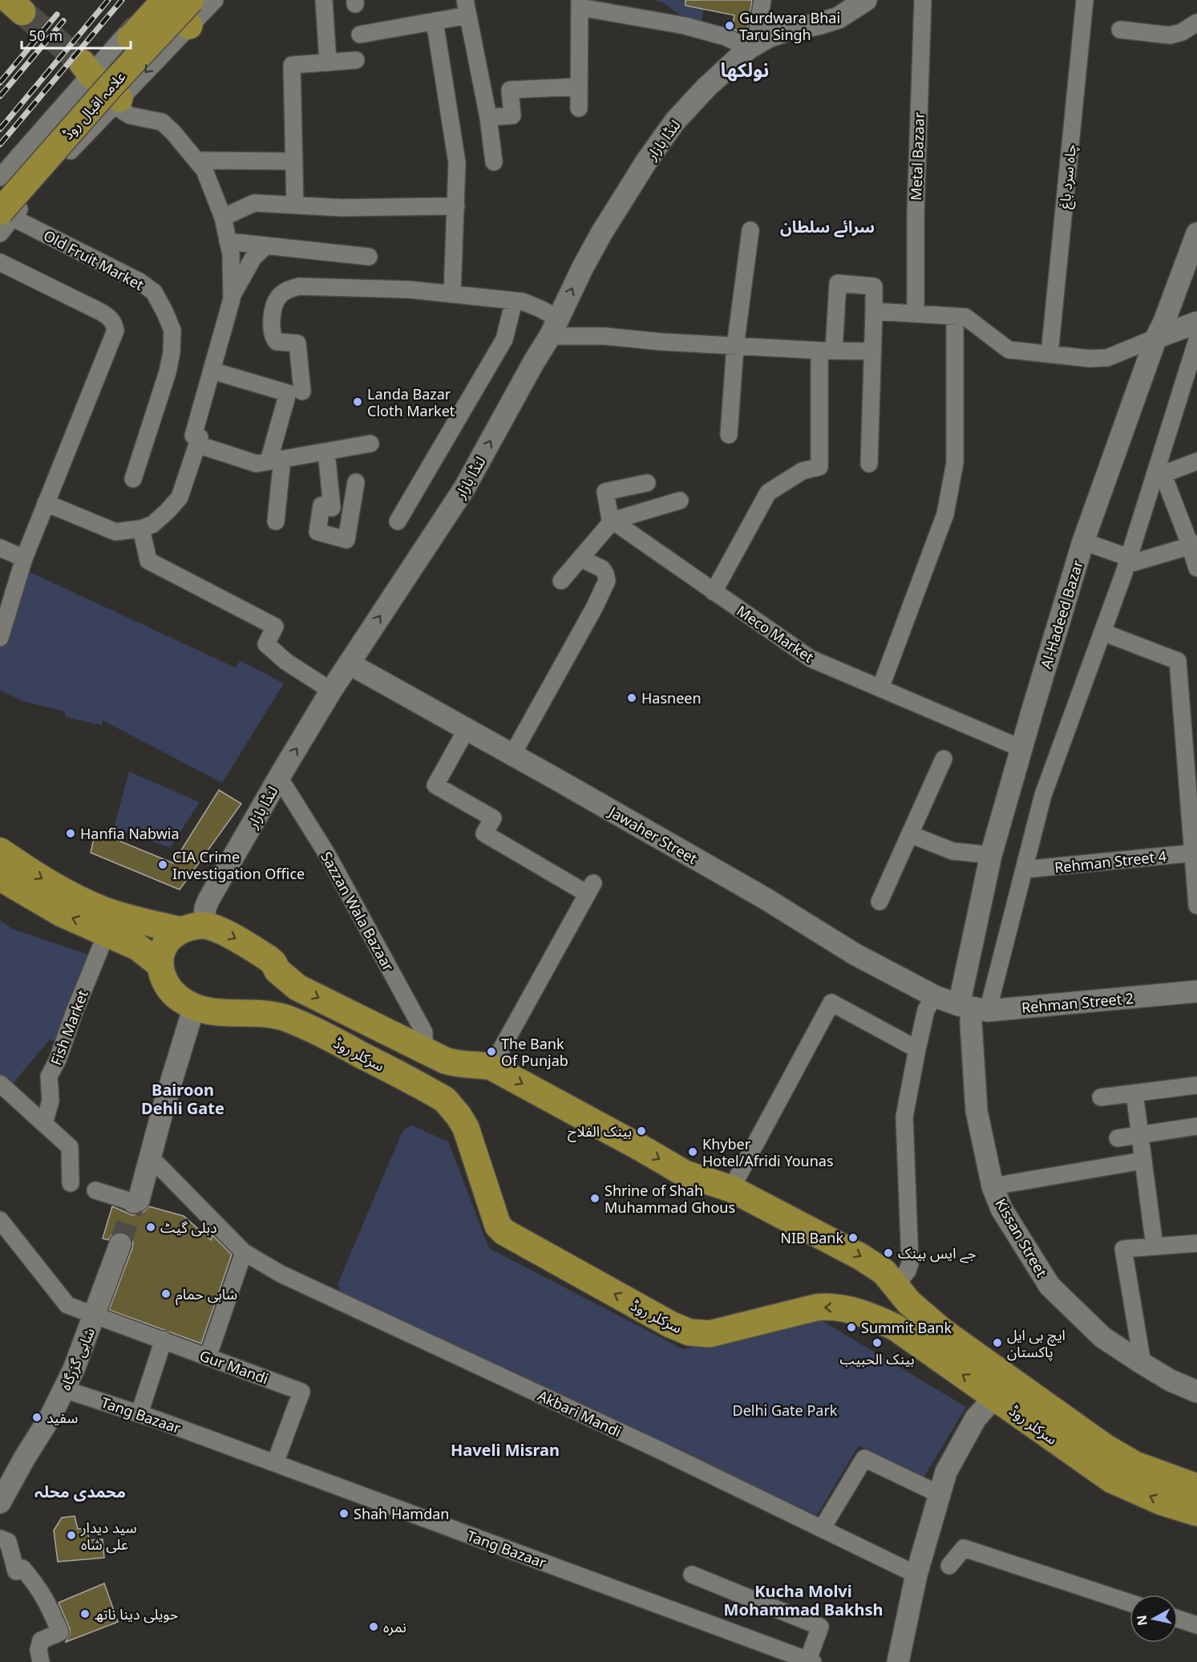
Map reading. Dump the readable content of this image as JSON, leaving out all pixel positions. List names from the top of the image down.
{
  "streets": {
    "main road": ["علامہ اقبال روڈ", "سرکلر روڈ"],
    "street": [
      "لنڈا بازار",
      "Metal Bazaar",
      "چاہ سرد باغ",
      "Old Fruit Market",
      "Al-Hadeed Bazar",
      "Meco Market",
      "Jawaher Street",
      "Rehman Street 4",
      "Sazzan Wala Bazaar",
      "Rehman Street 2",
      "Fish Market",
      "Kissan Street",
      "شاہی گزرگاہ",
      "Gur Mandi",
      "Akbari Mandi",
      "Tang Bazaar"
    ]
  },
  "crossings": [
    ["علامہ اقبال روڈ", "Old Fruit Market"],
    ["لنڈا بازار", "Jawaher Street"],
    ["لنڈا بازار", "Sazzan Wala Bazaar"],
    ["لنڈا بازار", "سرکلر روڈ"],
    ["Al-Hadeed Bazar", "Meco Market"],
    ["Al-Hadeed Bazar", "Jawaher Street"],
    ["Al-Hadeed Bazar", "Rehman Street 2"],
    ["Al-Hadeed Bazar", "Kissan Street"],
    ["Jawaher Street", "Rehman Street 2"],
    ["Jawaher Street", "Kissan Street"],
    ["Sazzan Wala Bazaar", "سرکلر روڈ"],
    ["Rehman Street 2", "Kissan Street"],
    ["شاہی گزرگاہ", "Gur Mandi"],
    ["شاہی گزرگاہ", "Tang Bazaar"],
    ["Gur Mandi", "Tang Bazaar"]
  ],
  "districts": [
    "نولکھا",
    "سرائے سلطان",
    "Bairoon Dehli Gate",
    "Haveli Misran",
    "محمدی محلہ",
    "Kucha Molvi Mohammad Bakhsh"
  ],
  "parks": ["Delhi Gate Park"],
  "places": [
    "Gurdwara Bhai Taru Singh",
    "Landa Bazar Cloth Market",
    "Hasneen",
    "Hanfia Nabwia",
    "CIA Crime Investigation Office",
    "The Bank Of Punjab",
    "بینک الفلاح",
    "Khyber Hotel/Afridi Younas",
    "Shrine of Shah Muhammad Ghous",
    "دہلی گیٹ",
    "NIB Bank",
    "جے ایس بینک",
    "شاہی حمام",
    "Summit Bank",
    "بينک الحبيب",
    "ایچ بی ایل پاکستان",
    "سفید",
    "Shah Hamdan",
    "سید دیدار علی شاہ",
    "حویلی دینا ناتھ",
    "نمرہ"
  ],
  "scale_bar": "50 m",
  "north": "left"
}
